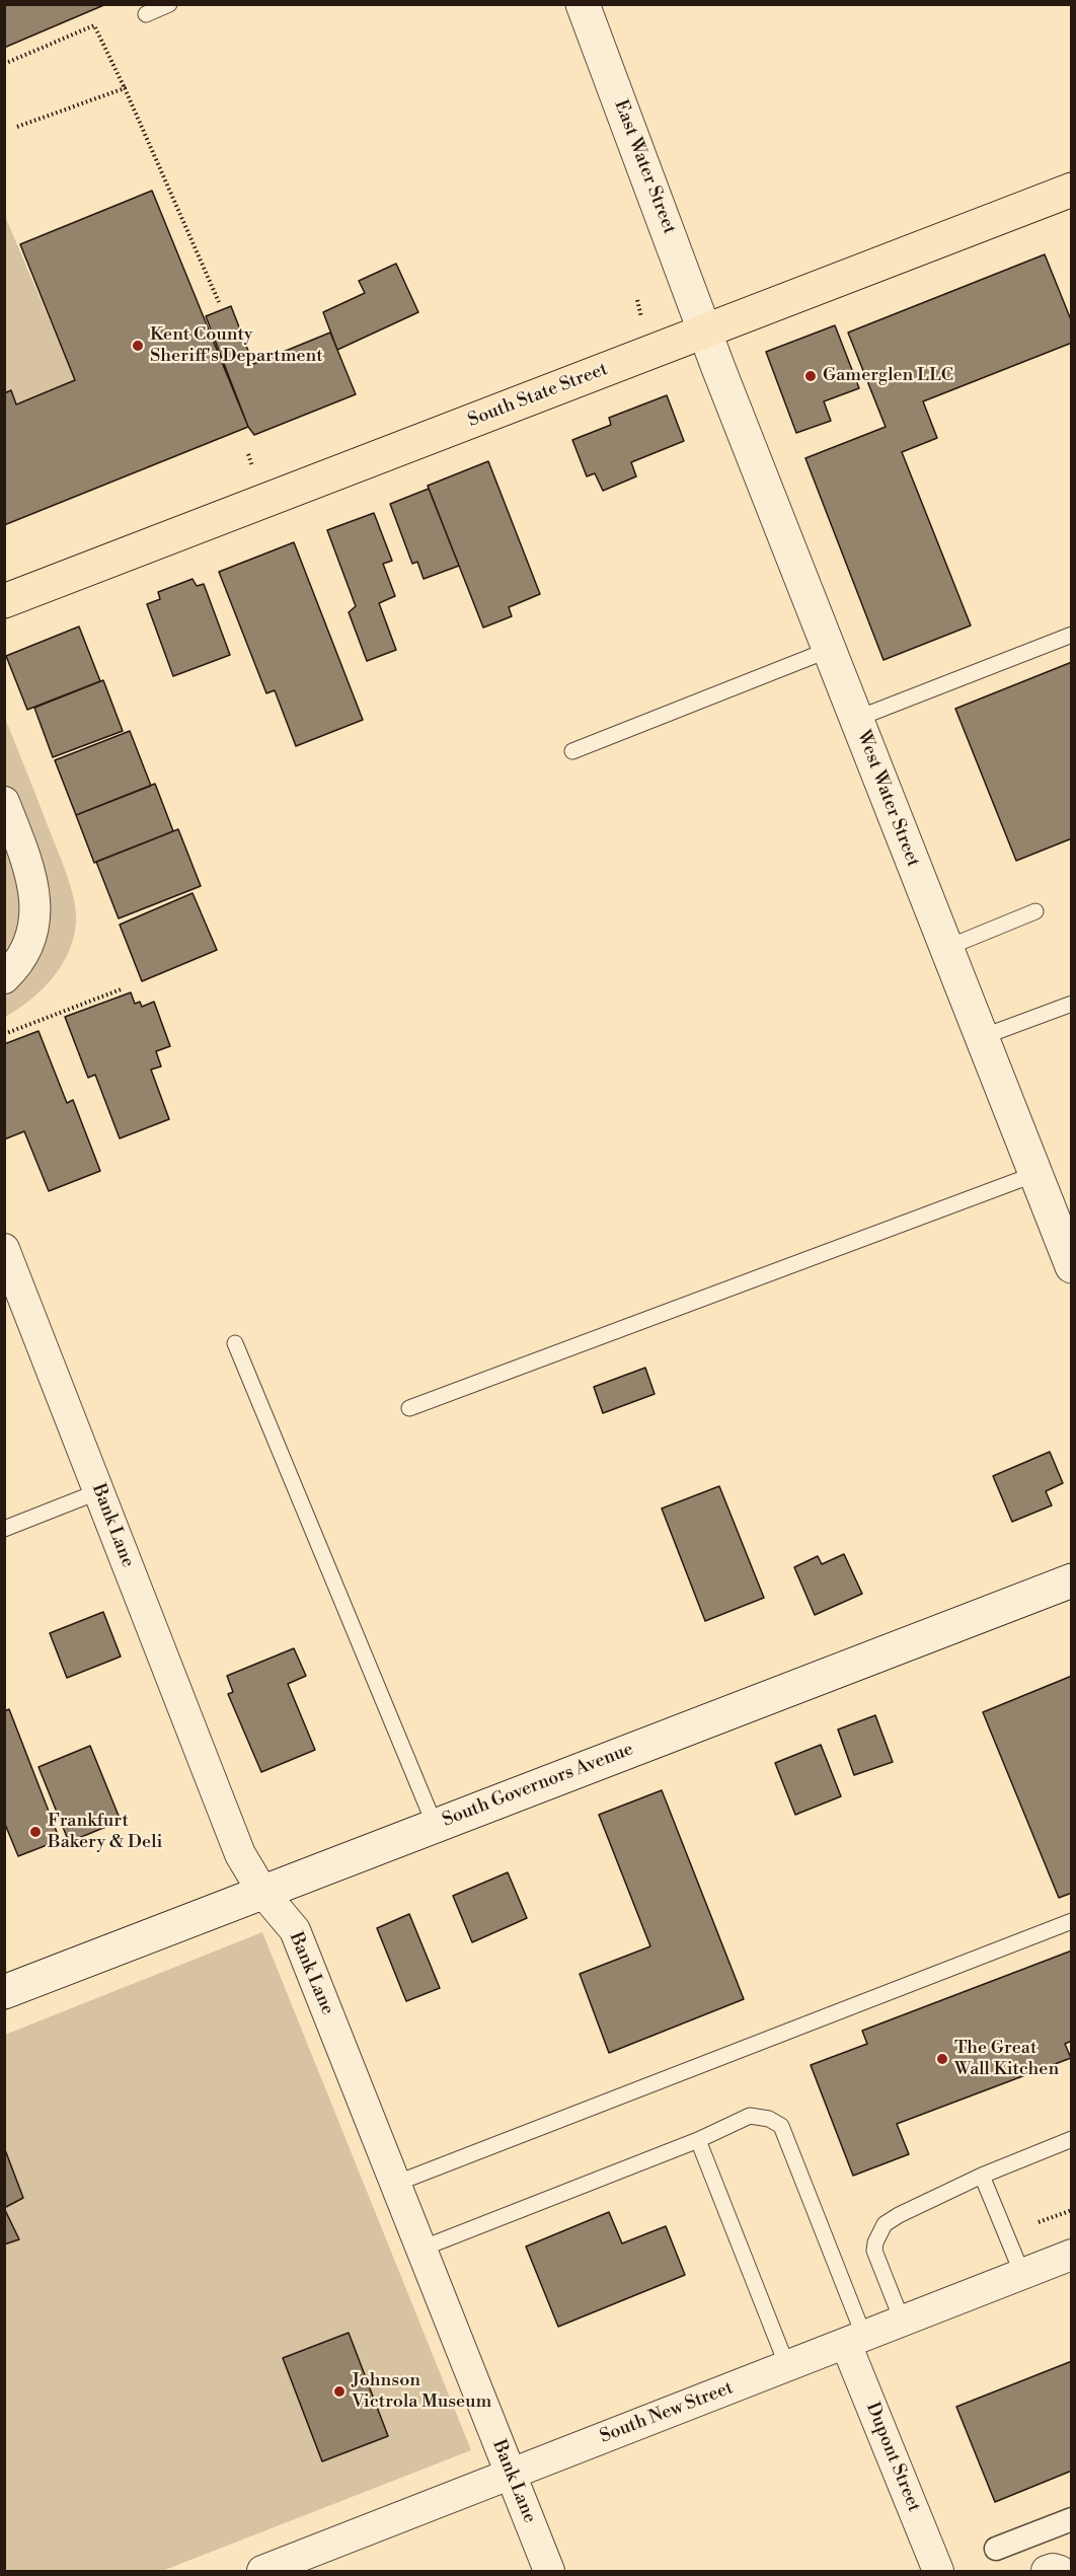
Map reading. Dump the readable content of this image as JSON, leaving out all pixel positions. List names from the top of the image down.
{
  "streets": {
    "main road": ["South State Street"],
    "street": [
      "East Water Street",
      "West Water Street",
      "Bank Lane",
      "South Governors Avenue",
      "South New Street",
      "Dupont Street"
    ]
  },
  "crossings": [
    ["East Water Street", "South State Street"],
    ["East Water Street", "West Water Street"],
    ["South State Street", "West Water Street"],
    ["Bank Lane", "South Governors Avenue"],
    ["Bank Lane", "South New Street"],
    ["South New Street", "Dupont Street"]
  ],
  "places": [
    "Kent County Sheriff's Department",
    "Gamerglen LLC",
    "Frankfurt Bakery & Deli",
    "The Great Wall Kitchen",
    "Johnson Victrola Museum"
  ]
}
